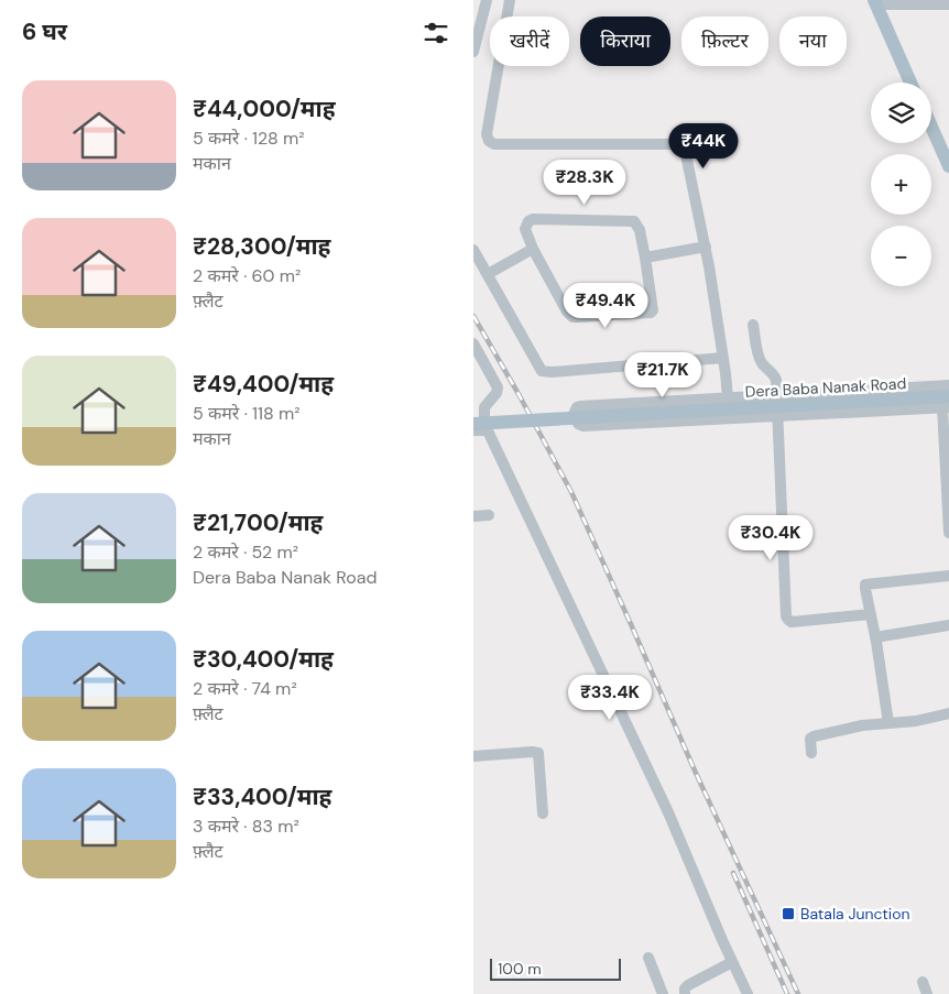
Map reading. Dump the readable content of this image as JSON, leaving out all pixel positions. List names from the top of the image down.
{
  "streets": {
    "main road": ["Dera Baba Nanak Road"]
  },
  "places": {
    "transit": ["Batala Junction"]
  },
  "scale_bar": "100 m",
  "page": {
    "heading": "6 घर",
    "chip": [
      "खरीदें",
      "किराया",
      "फ़िल्टर",
      "नया"
    ],
    "list": [
      {
        "name": "₹44,000/माह",
        "note": "5 कमरे · 128 m² · मकान"
      },
      {
        "name": "₹28,300/माह",
        "note": "2 कमरे · 60 m² · फ़्लैट"
      },
      {
        "name": "₹49,400/माह",
        "note": "5 कमरे · 118 m² · मकान"
      },
      {
        "name": "₹21,700/माह",
        "note": "2 कमरे · 52 m² · Dera Baba Nanak Road"
      },
      {
        "name": "₹30,400/माह",
        "note": "2 कमरे · 74 m² · फ़्लैट"
      },
      {
        "name": "₹33,400/माह",
        "note": "3 कमरे · 83 m² · फ़्लैट"
      }
    ],
    "map_buttons": ["+", "−"],
    "price": [
      "₹44K",
      "₹28.3K",
      "₹49.4K",
      "₹21.7K",
      "₹30.4K",
      "₹33.4K"
    ],
    "scale": "100 m"
  }
}
